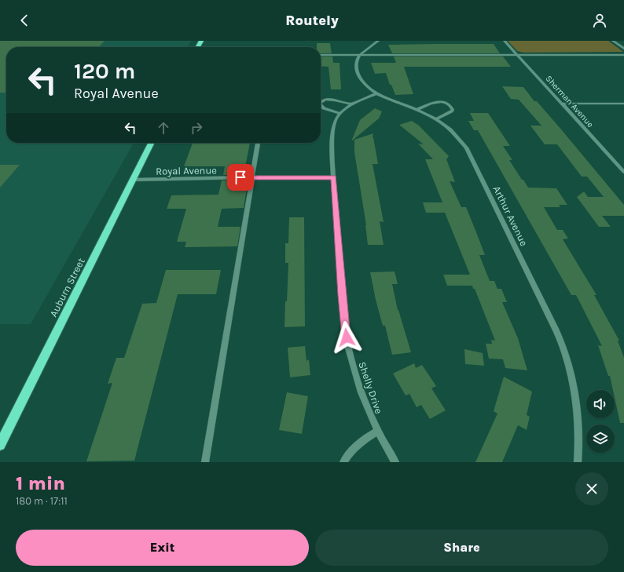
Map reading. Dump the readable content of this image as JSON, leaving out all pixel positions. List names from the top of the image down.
{
  "streets": {
    "main road": ["Auburn Street"],
    "street": [
      "Sherman Avenue",
      "Royal Avenue",
      "Arthur Avenue",
      "Shelly Drive"
    ]
  },
  "crossings": [
    ["Royal Avenue", "Auburn Street"],
    ["Royal Avenue", "Shelly Drive"],
    ["Arthur Avenue", "Shelly Drive"]
  ],
  "page": {
    "header": "Routely",
    "turn": ["120 m", "Royal Avenue"],
    "heading": ["1 min", "180 m · 17:11"],
    "buttons": ["Exit", "Share"]
  }
}
